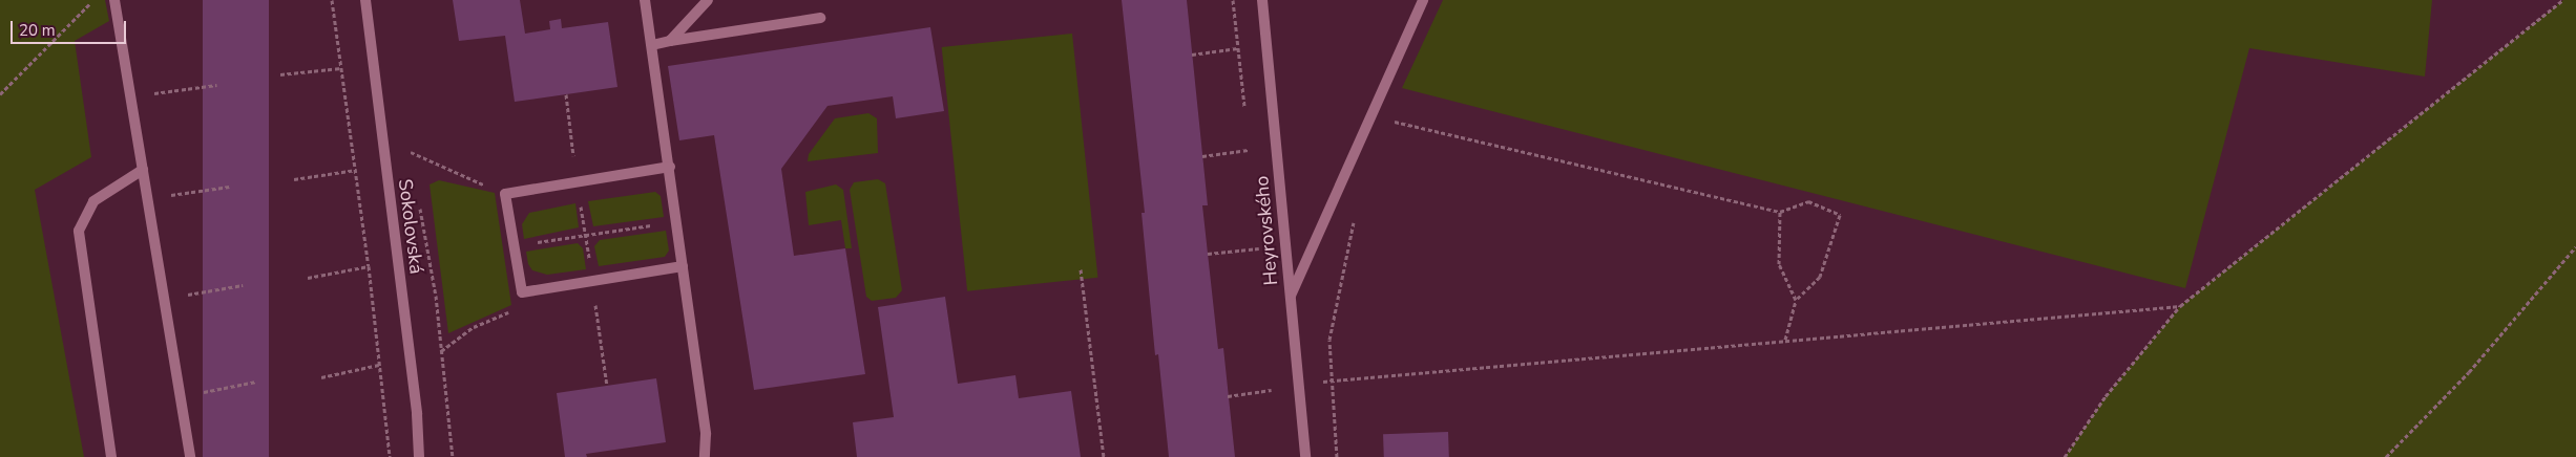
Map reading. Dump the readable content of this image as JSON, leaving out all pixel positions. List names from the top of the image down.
{
  "streets": {
    "street": ["Sokolovská", "Heyrovského"]
  },
  "scale_bar": "20 m"
}
